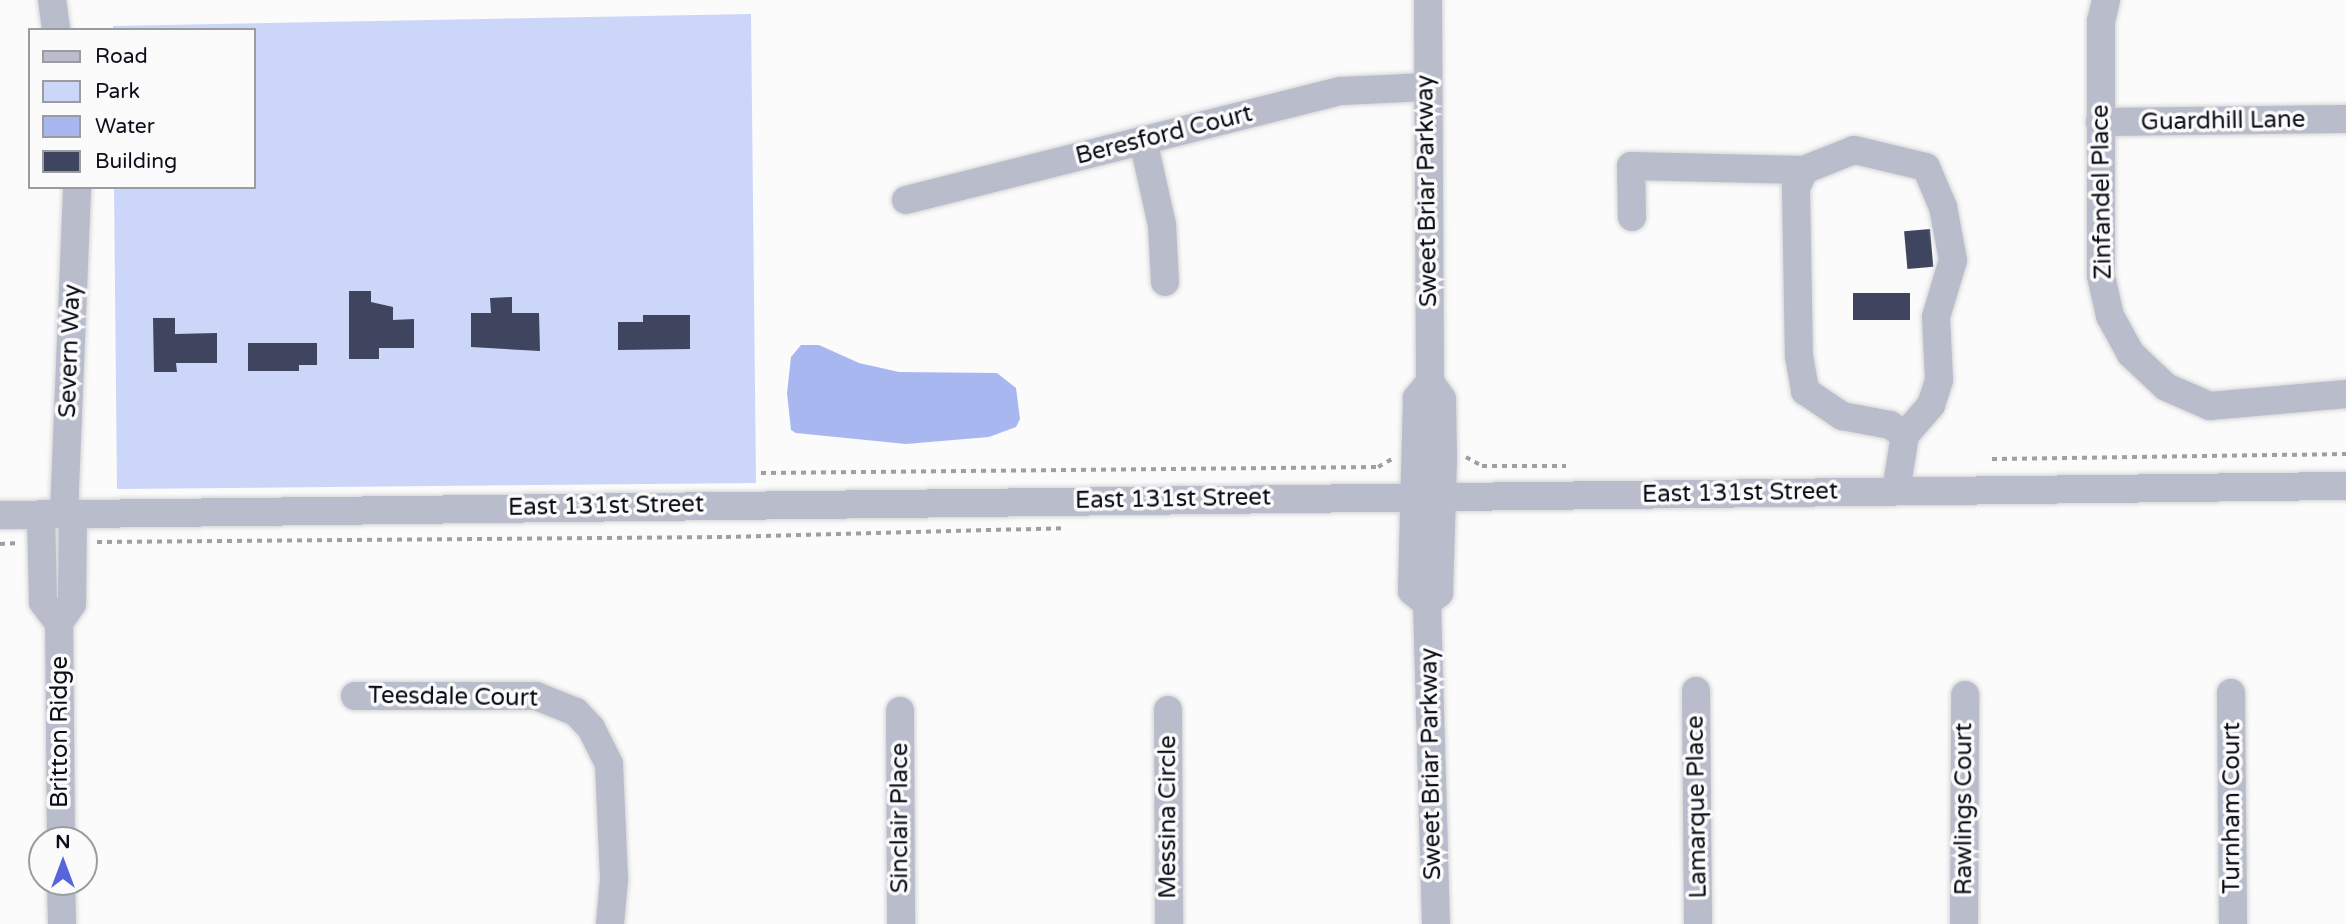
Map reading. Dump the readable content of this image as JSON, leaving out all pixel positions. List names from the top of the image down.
{
  "streets": {
    "street": [
      "Guardhill Lane",
      "Beresford Court",
      "Sweet Briar Parkway",
      "Zinfandel Place",
      "Severn Way",
      "East 131st Street",
      "Teesdale Court",
      "Britton Ridge",
      "Lamarque Place",
      "Turnham Court",
      "Rawlings Court",
      "Messina Circle",
      "Sinclair Place"
    ]
  },
  "crossings": [
    ["Guardhill Lane", "Zinfandel Place"],
    ["Beresford Court", "Sweet Briar Parkway"],
    ["Sweet Briar Parkway", "East 131st Street"],
    ["Severn Way", "East 131st Street"],
    ["Severn Way", "Britton Ridge"],
    ["East 131st Street", "Britton Ridge"]
  ],
  "legend": [
    "Road",
    "Park",
    "Water",
    "Building"
  ],
  "north": "top"
}
